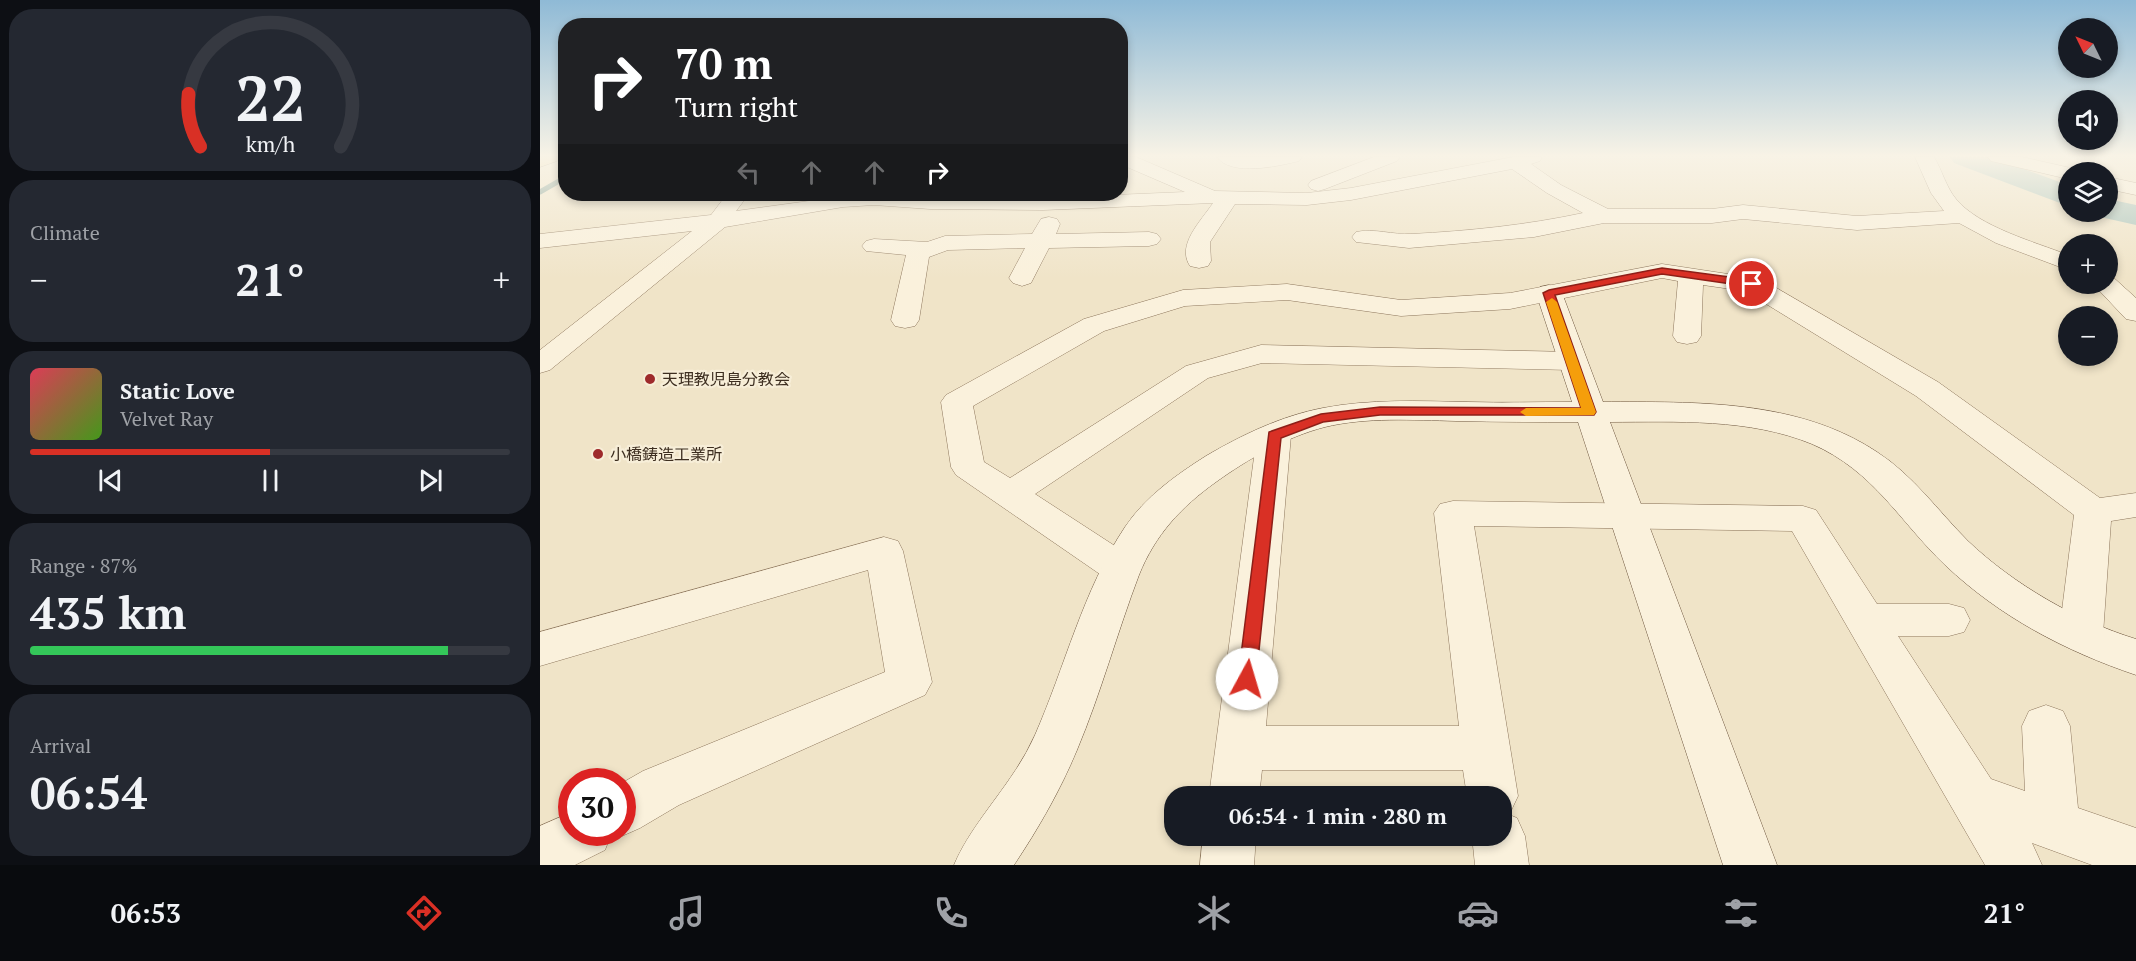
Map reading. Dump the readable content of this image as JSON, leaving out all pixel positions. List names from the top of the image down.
{
  "places": ["天理教児島分教会", "小橋鋳造工業所"],
  "north": "top left",
  "page": {
    "map_buttons": ["+", "−"],
    "turn": ["70 m", "Turn right"],
    "tile": [
      "Climate",
      ["Range · 87%", "435 km"],
      ["Arrival", "06:54"]
    ],
    "heat": ["−", "21°", "+"],
    "song": ["Static Love", "Velvet Ray"],
    "limit": "30",
    "trip": "06:54 · 1 min · 280 m",
    "tabs": ["06:53", "21°"],
    "gauge": ["22", "km/h"]
  }
}
